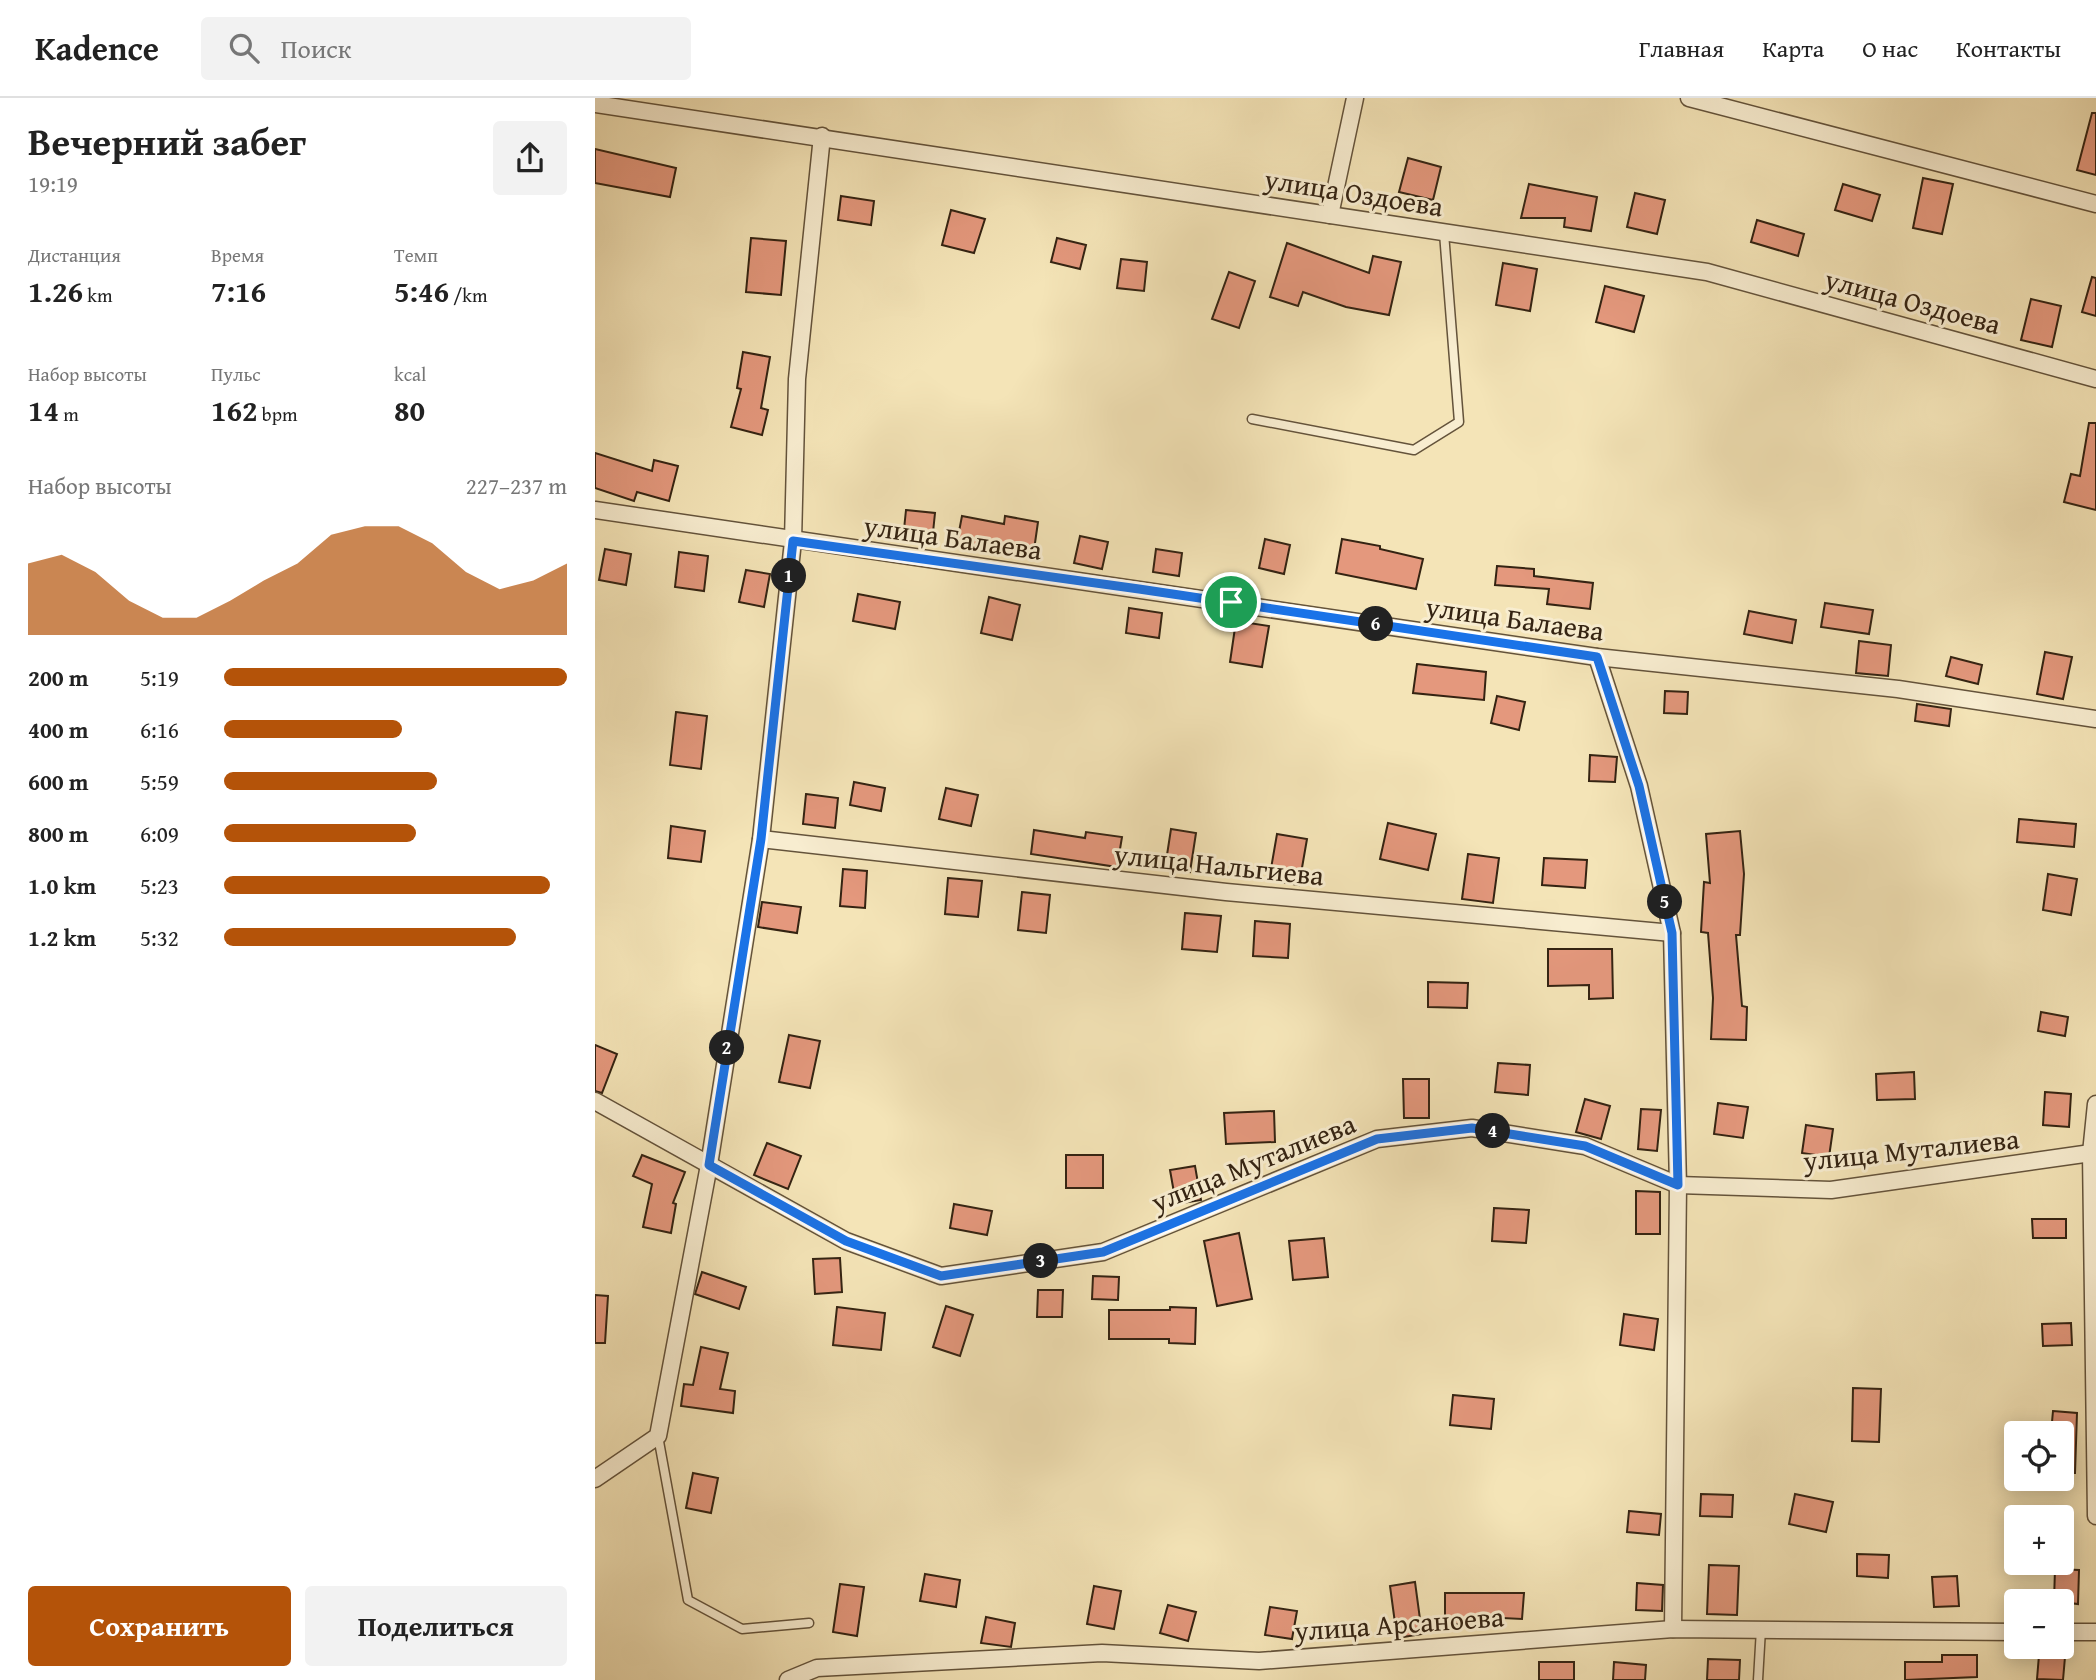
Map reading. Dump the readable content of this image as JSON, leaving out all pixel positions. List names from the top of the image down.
{
  "streets": {
    "street": [
      "улица Оздоева",
      "улица Балаева",
      "улица Нальгиева",
      "улица Муталиева",
      "улица Арсаноева"
    ]
  },
  "page": {
    "header": "Kadence",
    "search": "Поиск",
    "nav": [
      "Главная",
      "Карта",
      "О нас",
      "Контакты"
    ],
    "heading": ["Вечерний забег", "19:19"],
    "stats": [
      ["Дистанция", "1.26 km"],
      ["Время", "7:16"],
      ["Темп", "5:46 /km"],
      ["Набор высоты", "14 m"],
      ["Пульс", "162 bpm"],
      ["kcal", "80"]
    ],
    "chart": ["Набор высоты", "227–237 m"],
    "pins": [
      "1",
      "6",
      "5",
      "2",
      "4",
      "3"
    ],
    "list": [
      {
        "name": "200 m",
        "note": "5:19"
      },
      {
        "name": "400 m",
        "note": "6:16"
      },
      {
        "name": "600 m",
        "note": "5:59"
      },
      {
        "name": "800 m",
        "note": "6:09"
      },
      {
        "name": "1.0 km",
        "note": "5:23"
      },
      {
        "name": "1.2 km",
        "note": "5:32"
      }
    ],
    "map_buttons": ["+", "−"],
    "buttons": ["Сохранить", "Поделиться"]
  }
}
